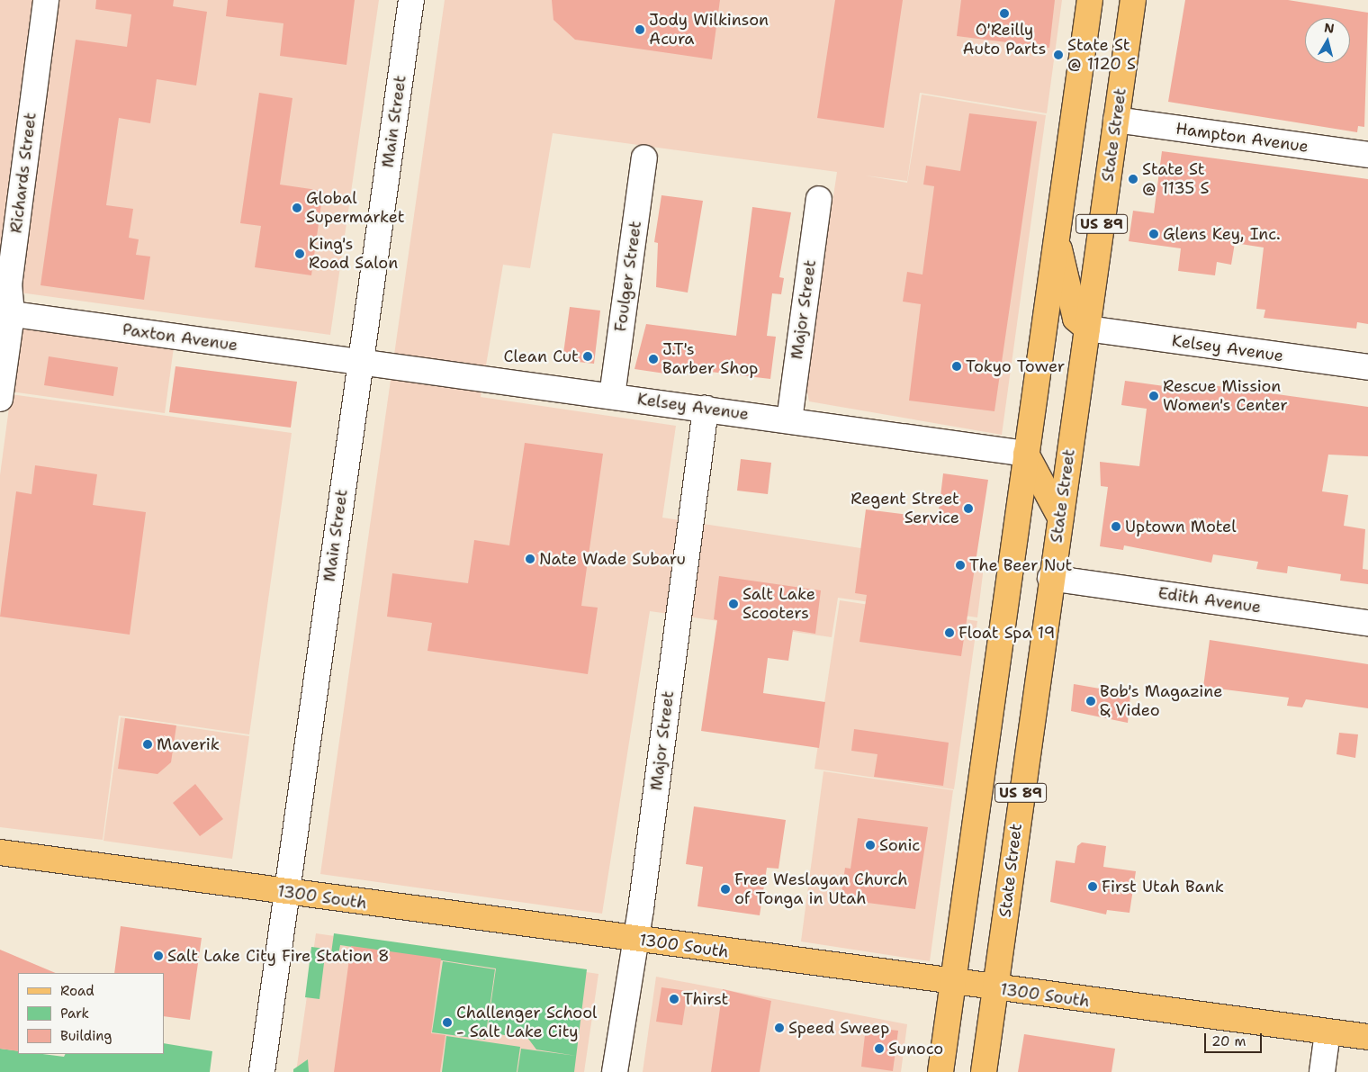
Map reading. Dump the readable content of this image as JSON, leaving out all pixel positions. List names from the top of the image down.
{
  "streets": {
    "main road": ["State Street", "US 89", "1300 South"],
    "street": [
      "Main Street",
      "Hampton Avenue",
      "Richards Street",
      "Foulger Street",
      "Major Street",
      "Paxton Avenue",
      "Kelsey Avenue",
      "Edith Avenue"
    ]
  },
  "crossings": [
    ["Main Street", "Paxton Avenue"],
    ["Main Street", "Kelsey Avenue"],
    ["Main Street", "1300 South"],
    ["State Street", "Hampton Avenue"],
    ["State Street", "Kelsey Avenue"],
    ["State Street", "Edith Avenue"],
    ["State Street", "1300 South"],
    ["Richards Street", "Paxton Avenue"],
    ["US 89", "Kelsey Avenue"],
    ["US 89", "1300 South"],
    ["Foulger Street", "Kelsey Avenue"],
    ["Major Street", "Kelsey Avenue"],
    ["Major Street", "1300 South"],
    ["Paxton Avenue", "Kelsey Avenue"]
  ],
  "places": [
    "O'Reilly Auto Parts",
    "Jody Wilkinson Acura",
    "State St @ 1120 S",
    "State St @ 1135 S",
    "Global Supermarket",
    "Glens Key, Inc.",
    "King's Road Salon",
    "Clean Cut",
    "J.T's Barber Shop",
    "Tokyo Tower",
    "Rescue Mission Women's Center",
    "Regent Street Service",
    "Uptown Motel",
    "Nate Wade Subaru",
    "The Beer Nut",
    "Salt Lake Scooters",
    "Float Spa 19",
    "Bob's Magazine & Video",
    "Maverik",
    "Sonic",
    "First Utah Bank",
    "Free Weslayan Church of Tonga in Utah",
    "Salt Lake City Fire Station 8",
    "Thirst",
    "Challenger School - Salt Lake City",
    "Speed Sweep",
    "Sunoco"
  ],
  "legend": ["Road", "Park", "Building"],
  "scale_bar": "20 m",
  "north": "top"
}
